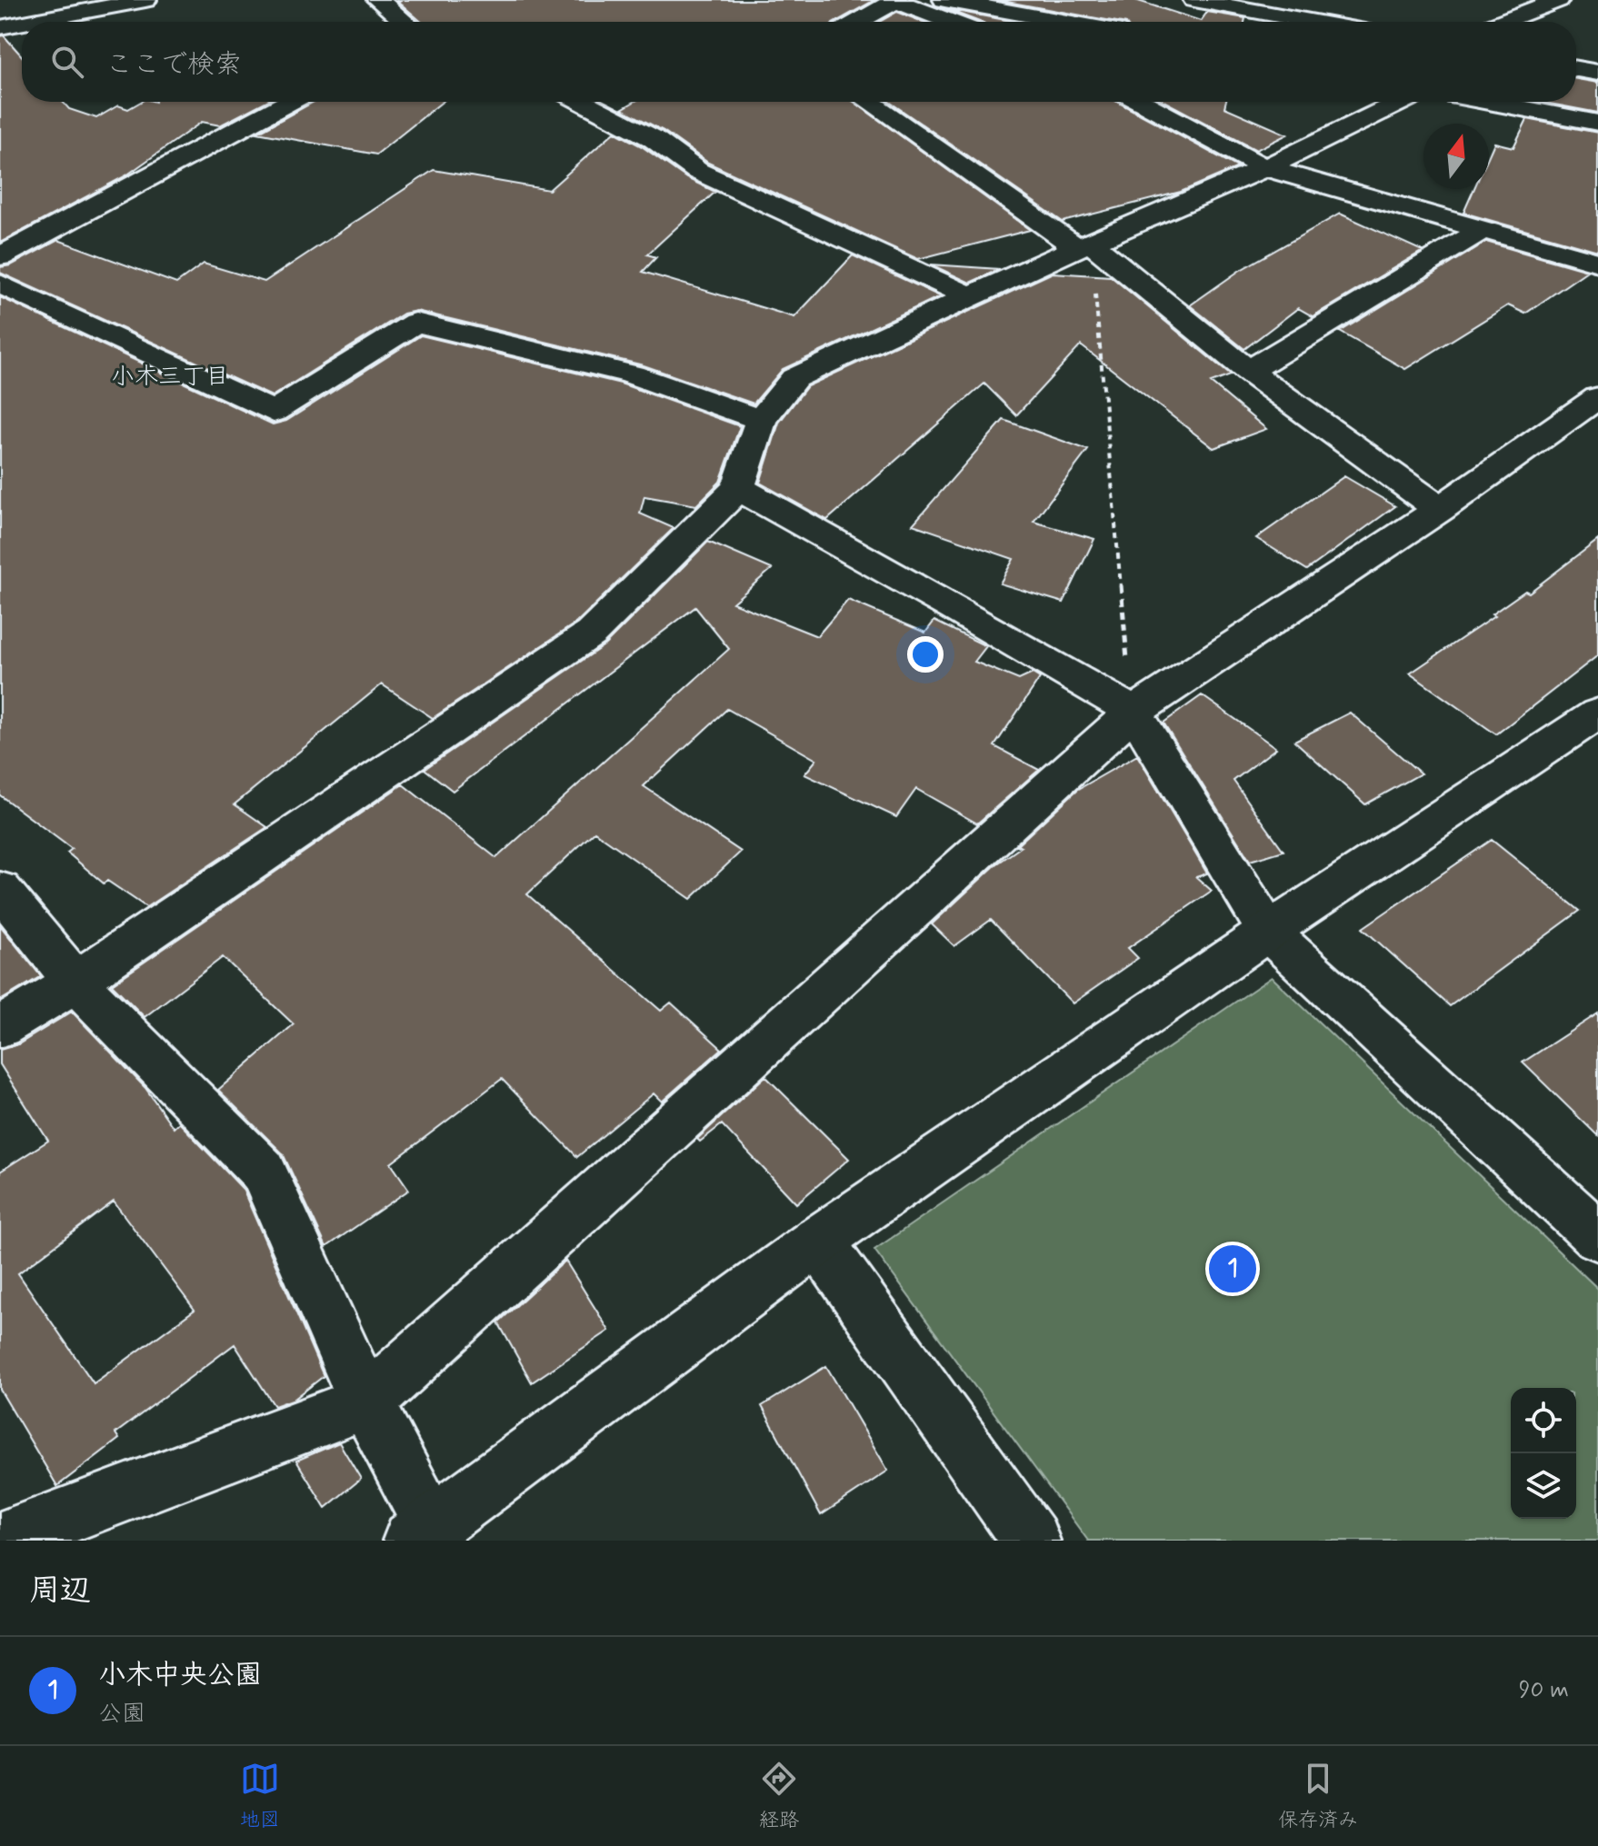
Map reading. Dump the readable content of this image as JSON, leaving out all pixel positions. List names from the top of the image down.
{
  "districts": ["小木三丁目"],
  "north": "top",
  "page": {
    "search": "ここで検索",
    "pins": "1",
    "heading": "周辺",
    "list": [
      {
        "mark": "1",
        "name": "小木中央公園",
        "note": "公園",
        "value": "90 m"
      }
    ],
    "nav": ["地図", "経路", "保存済み"]
  }
}
